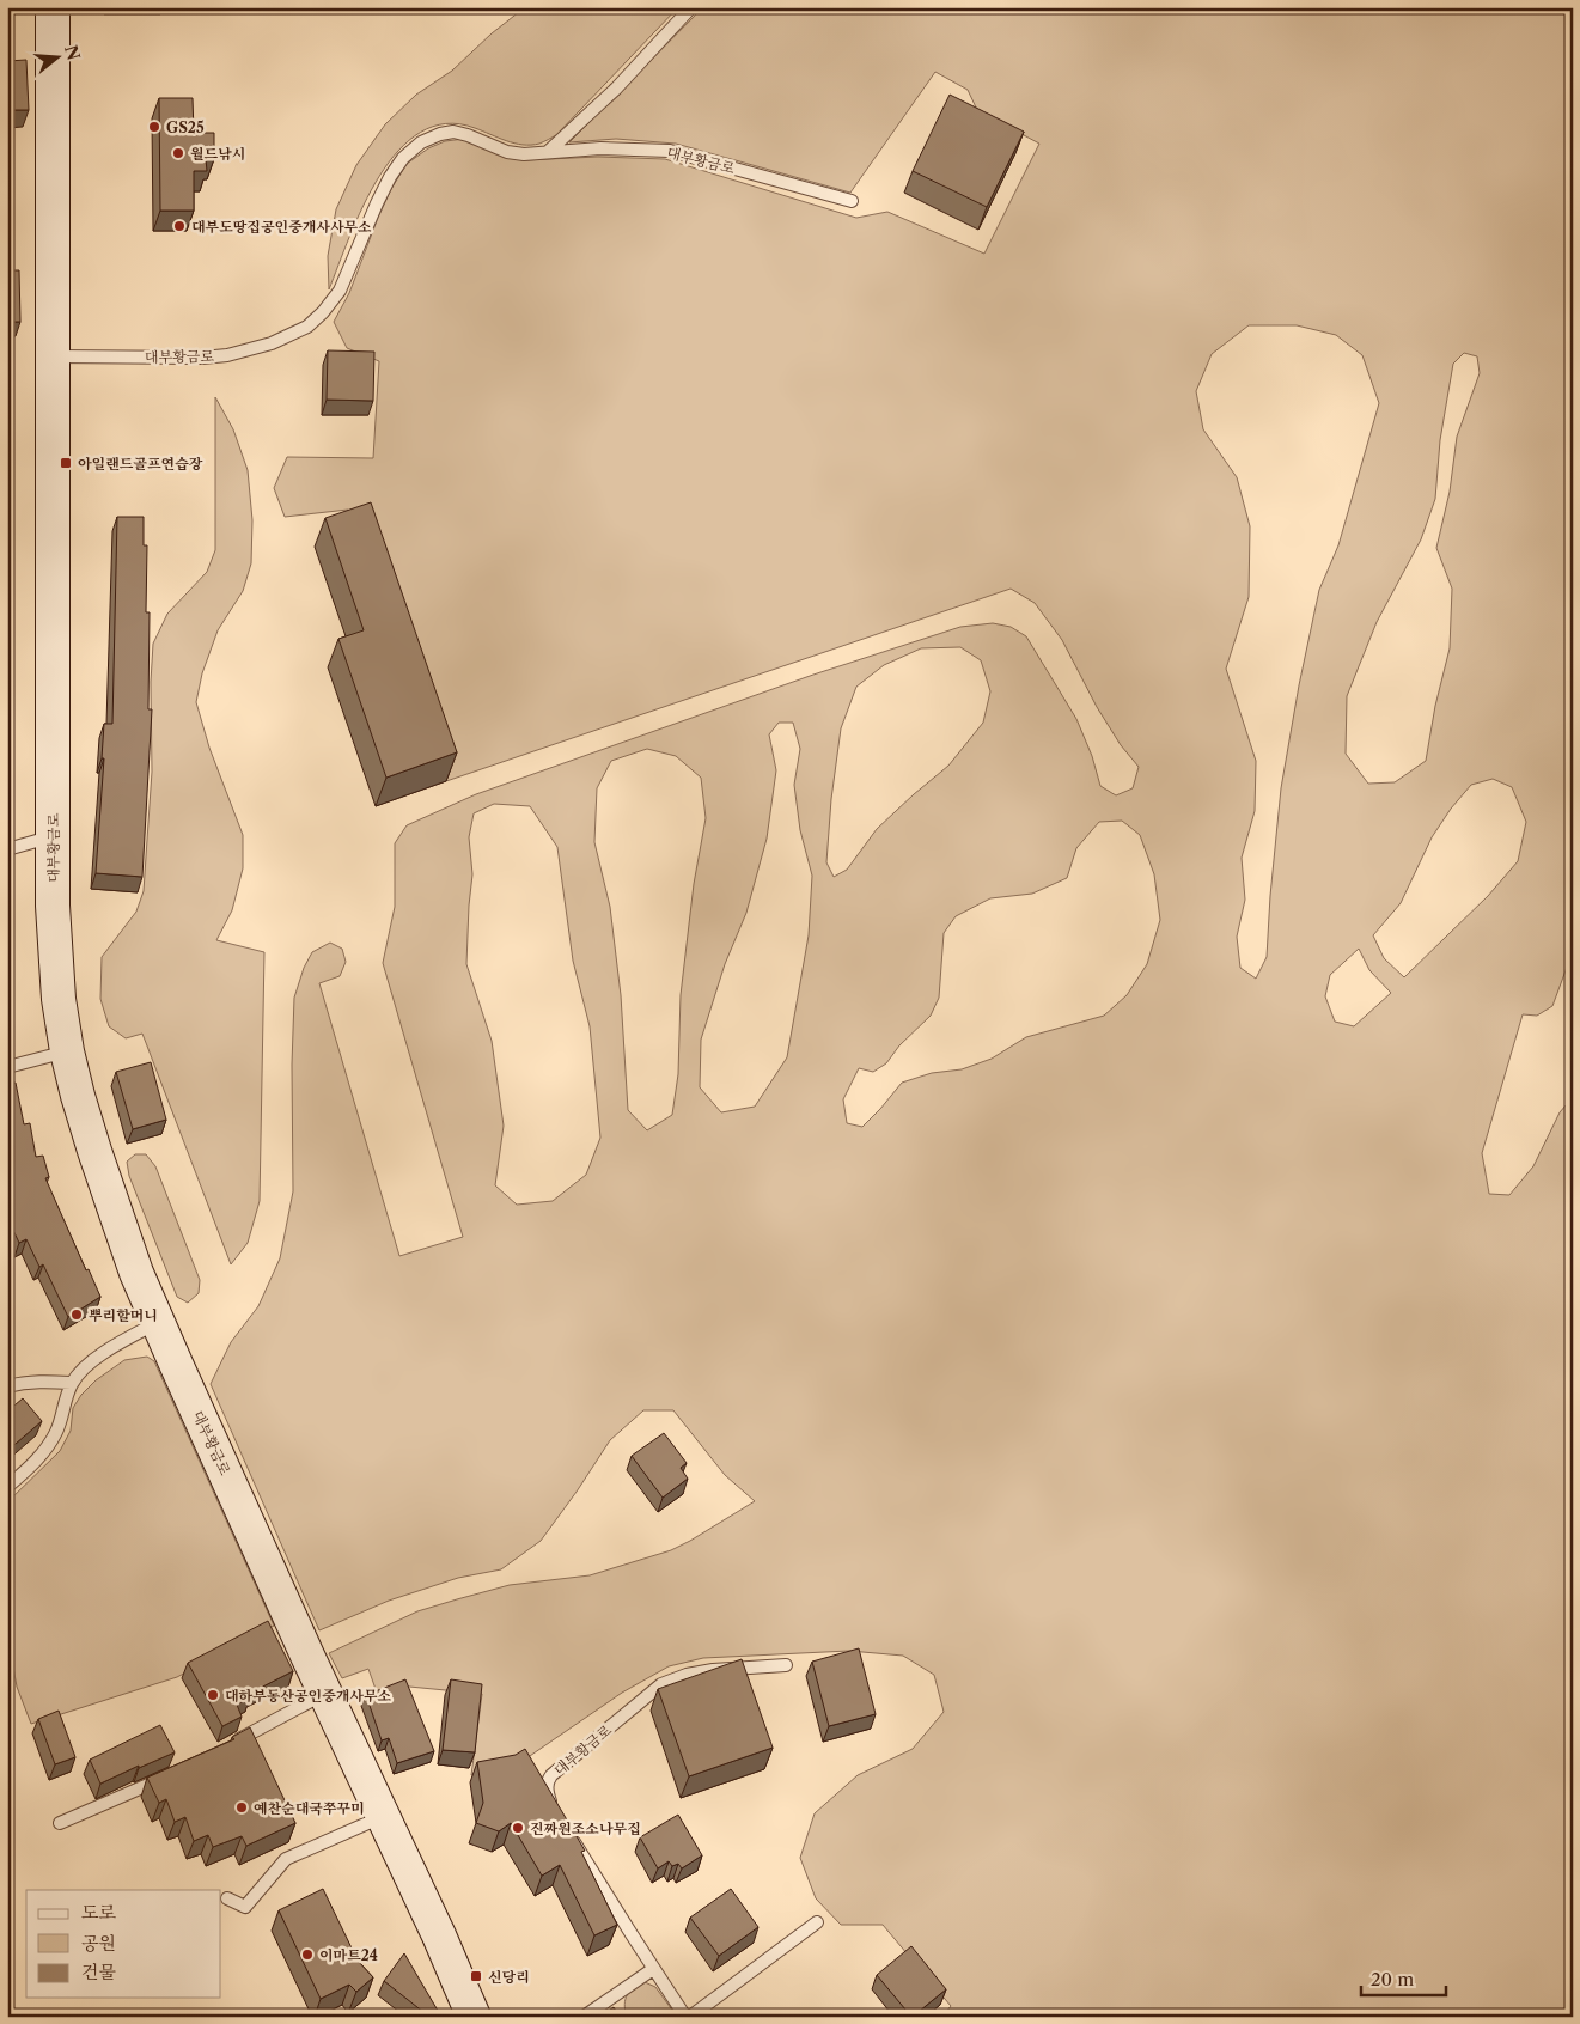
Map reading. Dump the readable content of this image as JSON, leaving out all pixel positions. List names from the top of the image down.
{
  "streets": {
    "main road": ["대부황금로"]
  },
  "places": {
    "other": [
      "GS25",
      "월드낚시",
      "대부도땅집공인중개사사무소",
      "뿌리할머니",
      "대하부동산공인중개사무소",
      "예찬순대국쭈꾸미",
      "진짜원조소나무집",
      "이마트24"
    ],
    "transit": ["아일랜드골프연습장", "신당리"]
  },
  "legend": ["도로", "공원", "건물"],
  "scale_bar": "20 m",
  "north": "right"
}
